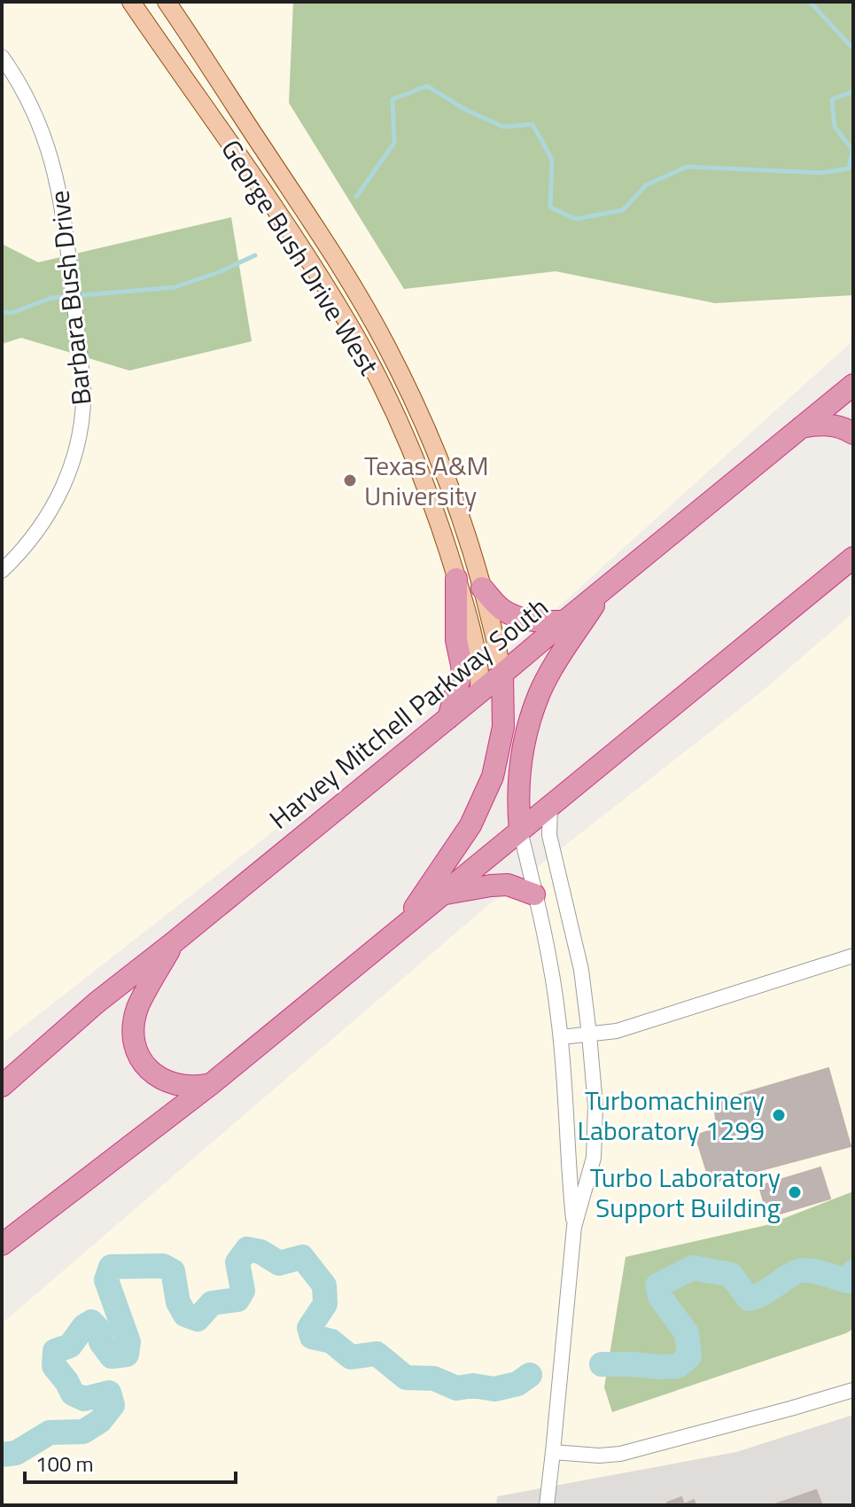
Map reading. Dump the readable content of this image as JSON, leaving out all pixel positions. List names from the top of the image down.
{
  "streets": {
    "highway": ["Harvey Mitchell Parkway South"],
    "main road": ["George Bush Drive West"],
    "street": ["Barbara Bush Drive"]
  },
  "crossings": [
    ["George Bush Drive West", "Harvey Mitchell Parkway South"]
  ],
  "places": ["Texas A&M University", "Turbomachinery Laboratory 1299", "Turbo Laboratory Support Building"],
  "scale_bar": "100 m"
}
